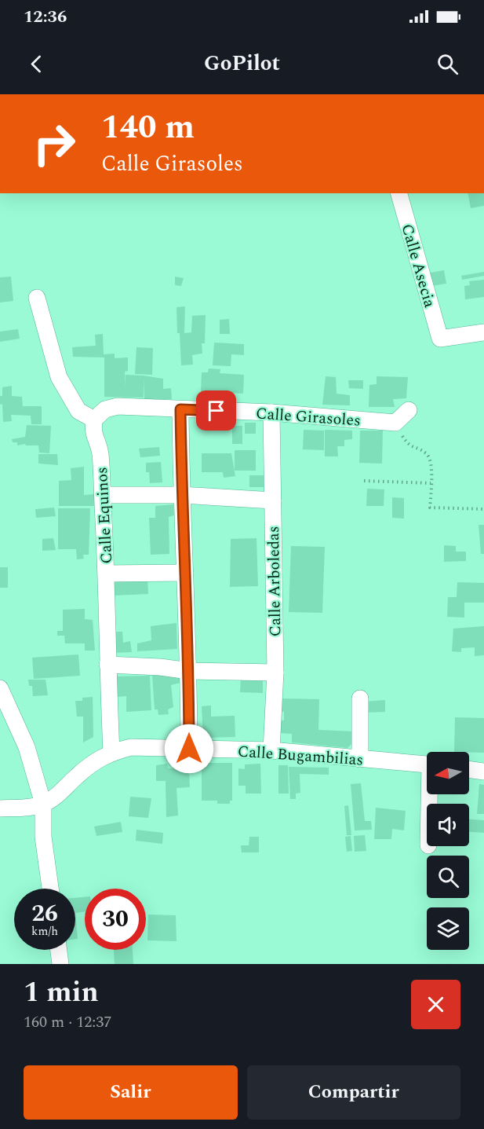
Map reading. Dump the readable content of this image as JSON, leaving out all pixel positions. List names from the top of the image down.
{
  "streets": {
    "street": [
      "Calle Asecia",
      "Calle Girasoles",
      "Calle Equinos",
      "Calle Arboledas",
      "Calle Bugambilias"
    ]
  },
  "crossings": [
    ["Calle Girasoles", "Calle Equinos"],
    ["Calle Girasoles", "Calle Arboledas"],
    ["Calle Equinos", "Calle Bugambilias"],
    ["Calle Arboledas", "Calle Bugambilias"]
  ],
  "north": "left",
  "page": {
    "status": "12:36",
    "header": "GoPilot",
    "turn": ["140 m", "Calle Girasoles"],
    "speed": "26 km/h",
    "limit": "30",
    "heading": ["1 min", "160 m · 12:37"],
    "buttons": ["Salir", "Compartir"]
  }
}
